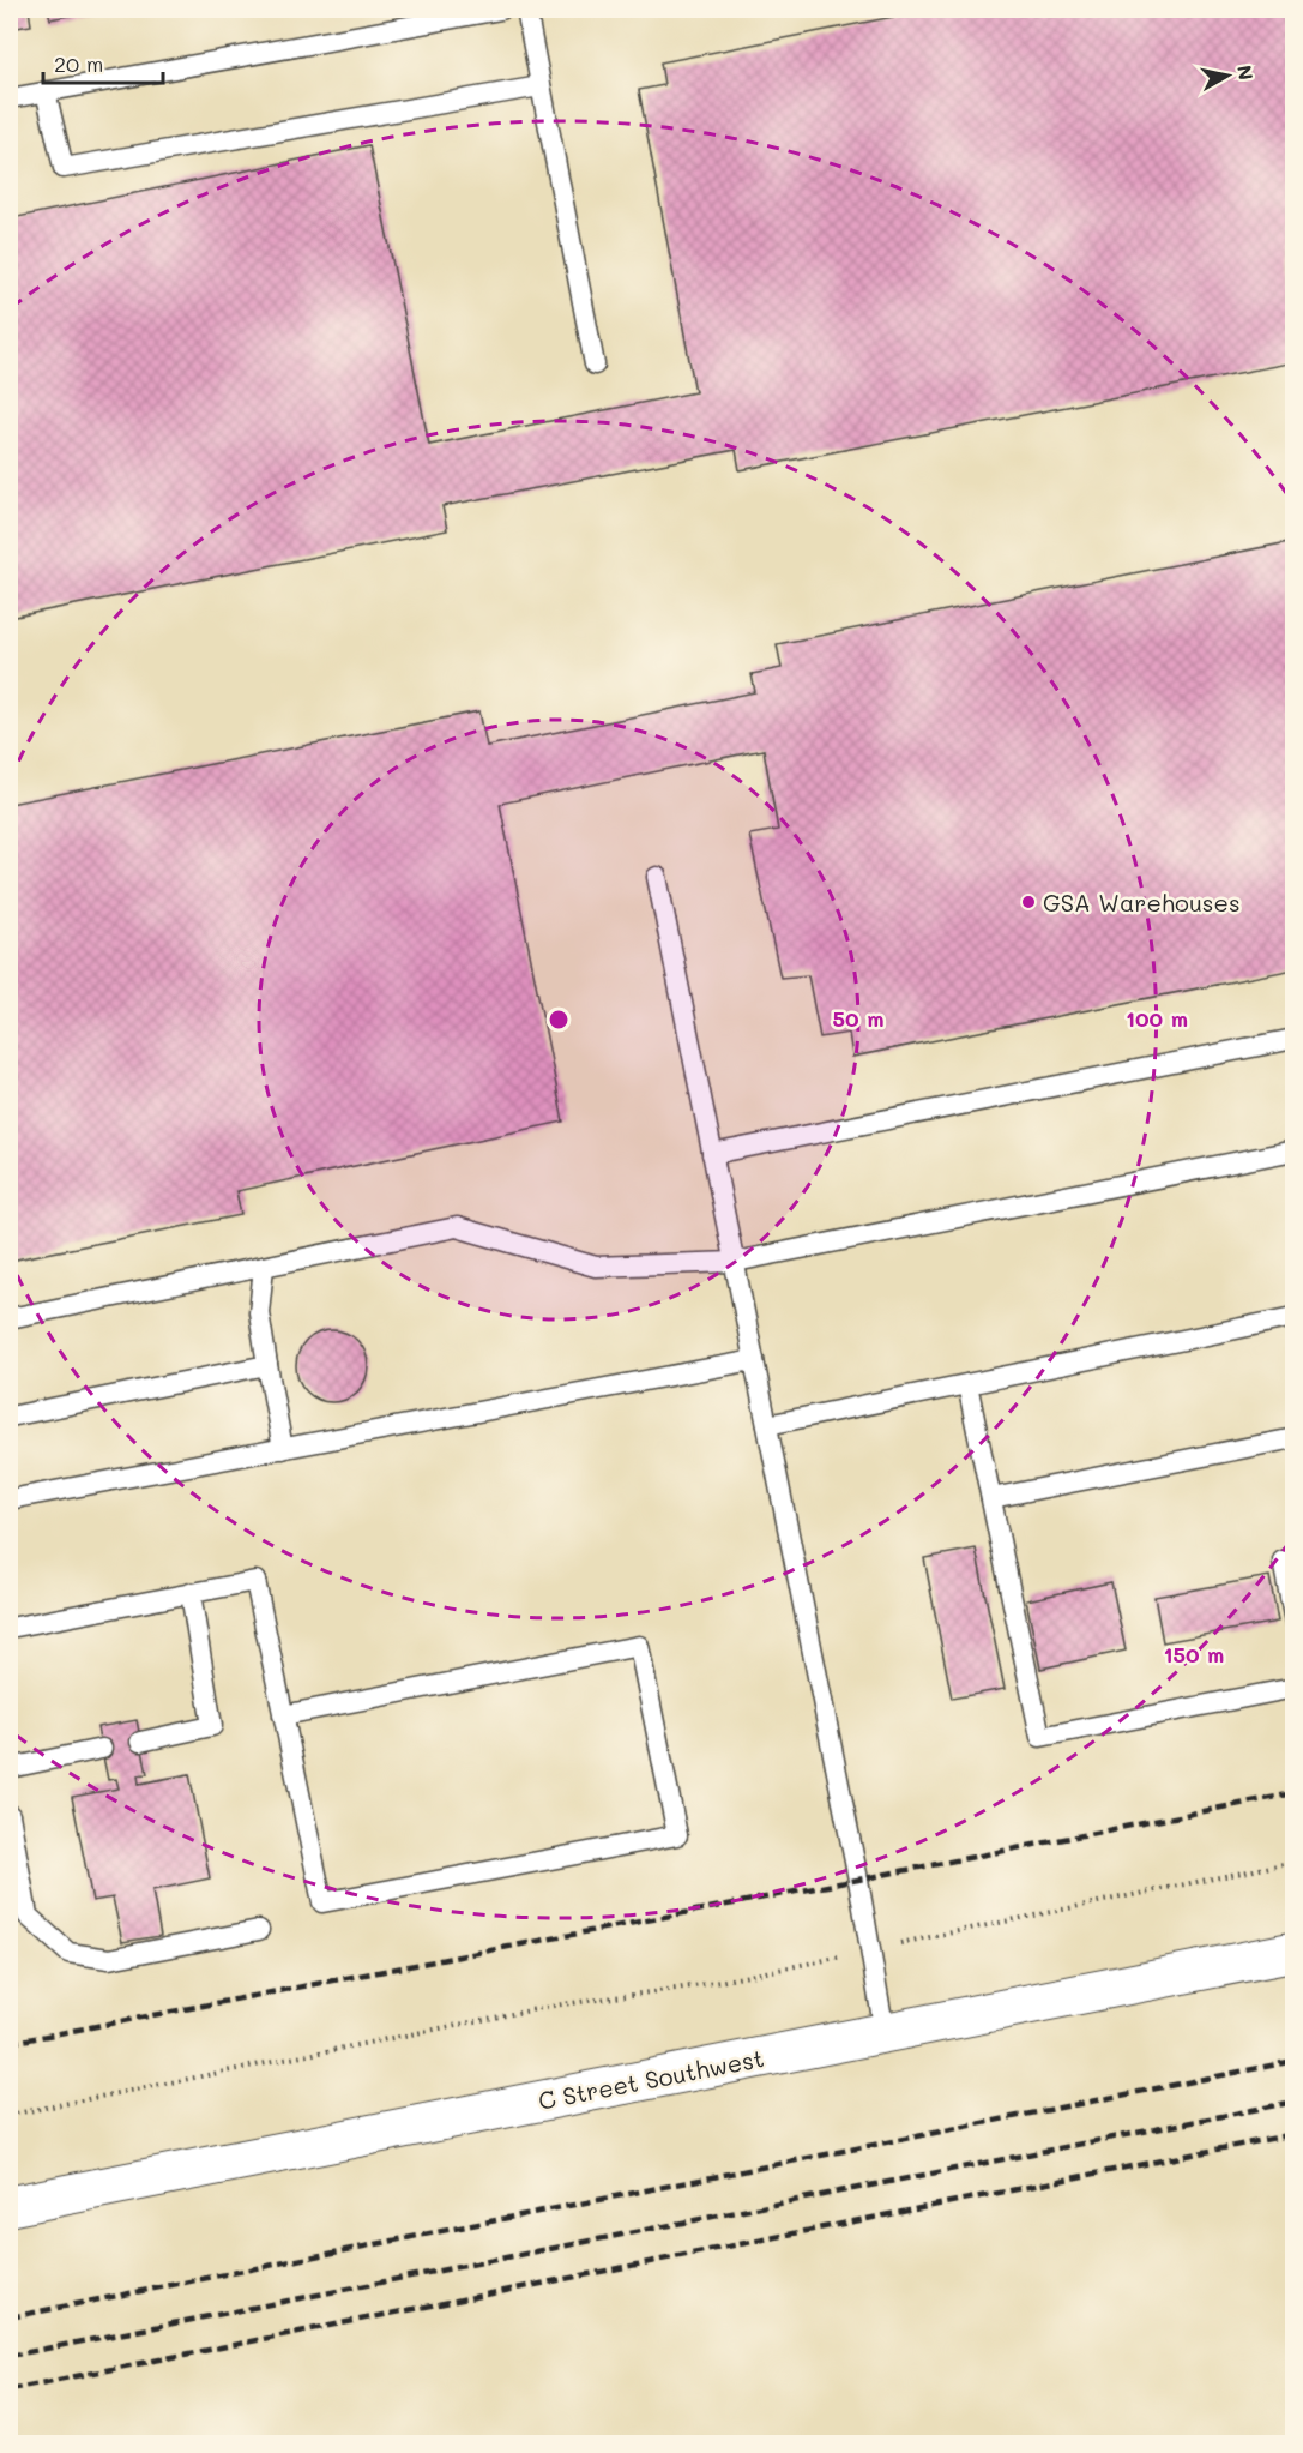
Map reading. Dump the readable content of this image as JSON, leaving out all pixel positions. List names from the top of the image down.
{
  "streets": {
    "main road": ["C Street Southwest"]
  },
  "places": ["GSA Warehouses"],
  "scale_bar": "20 m",
  "north": "right",
  "rings": ["50 m", "100 m", "150 m"]
}
